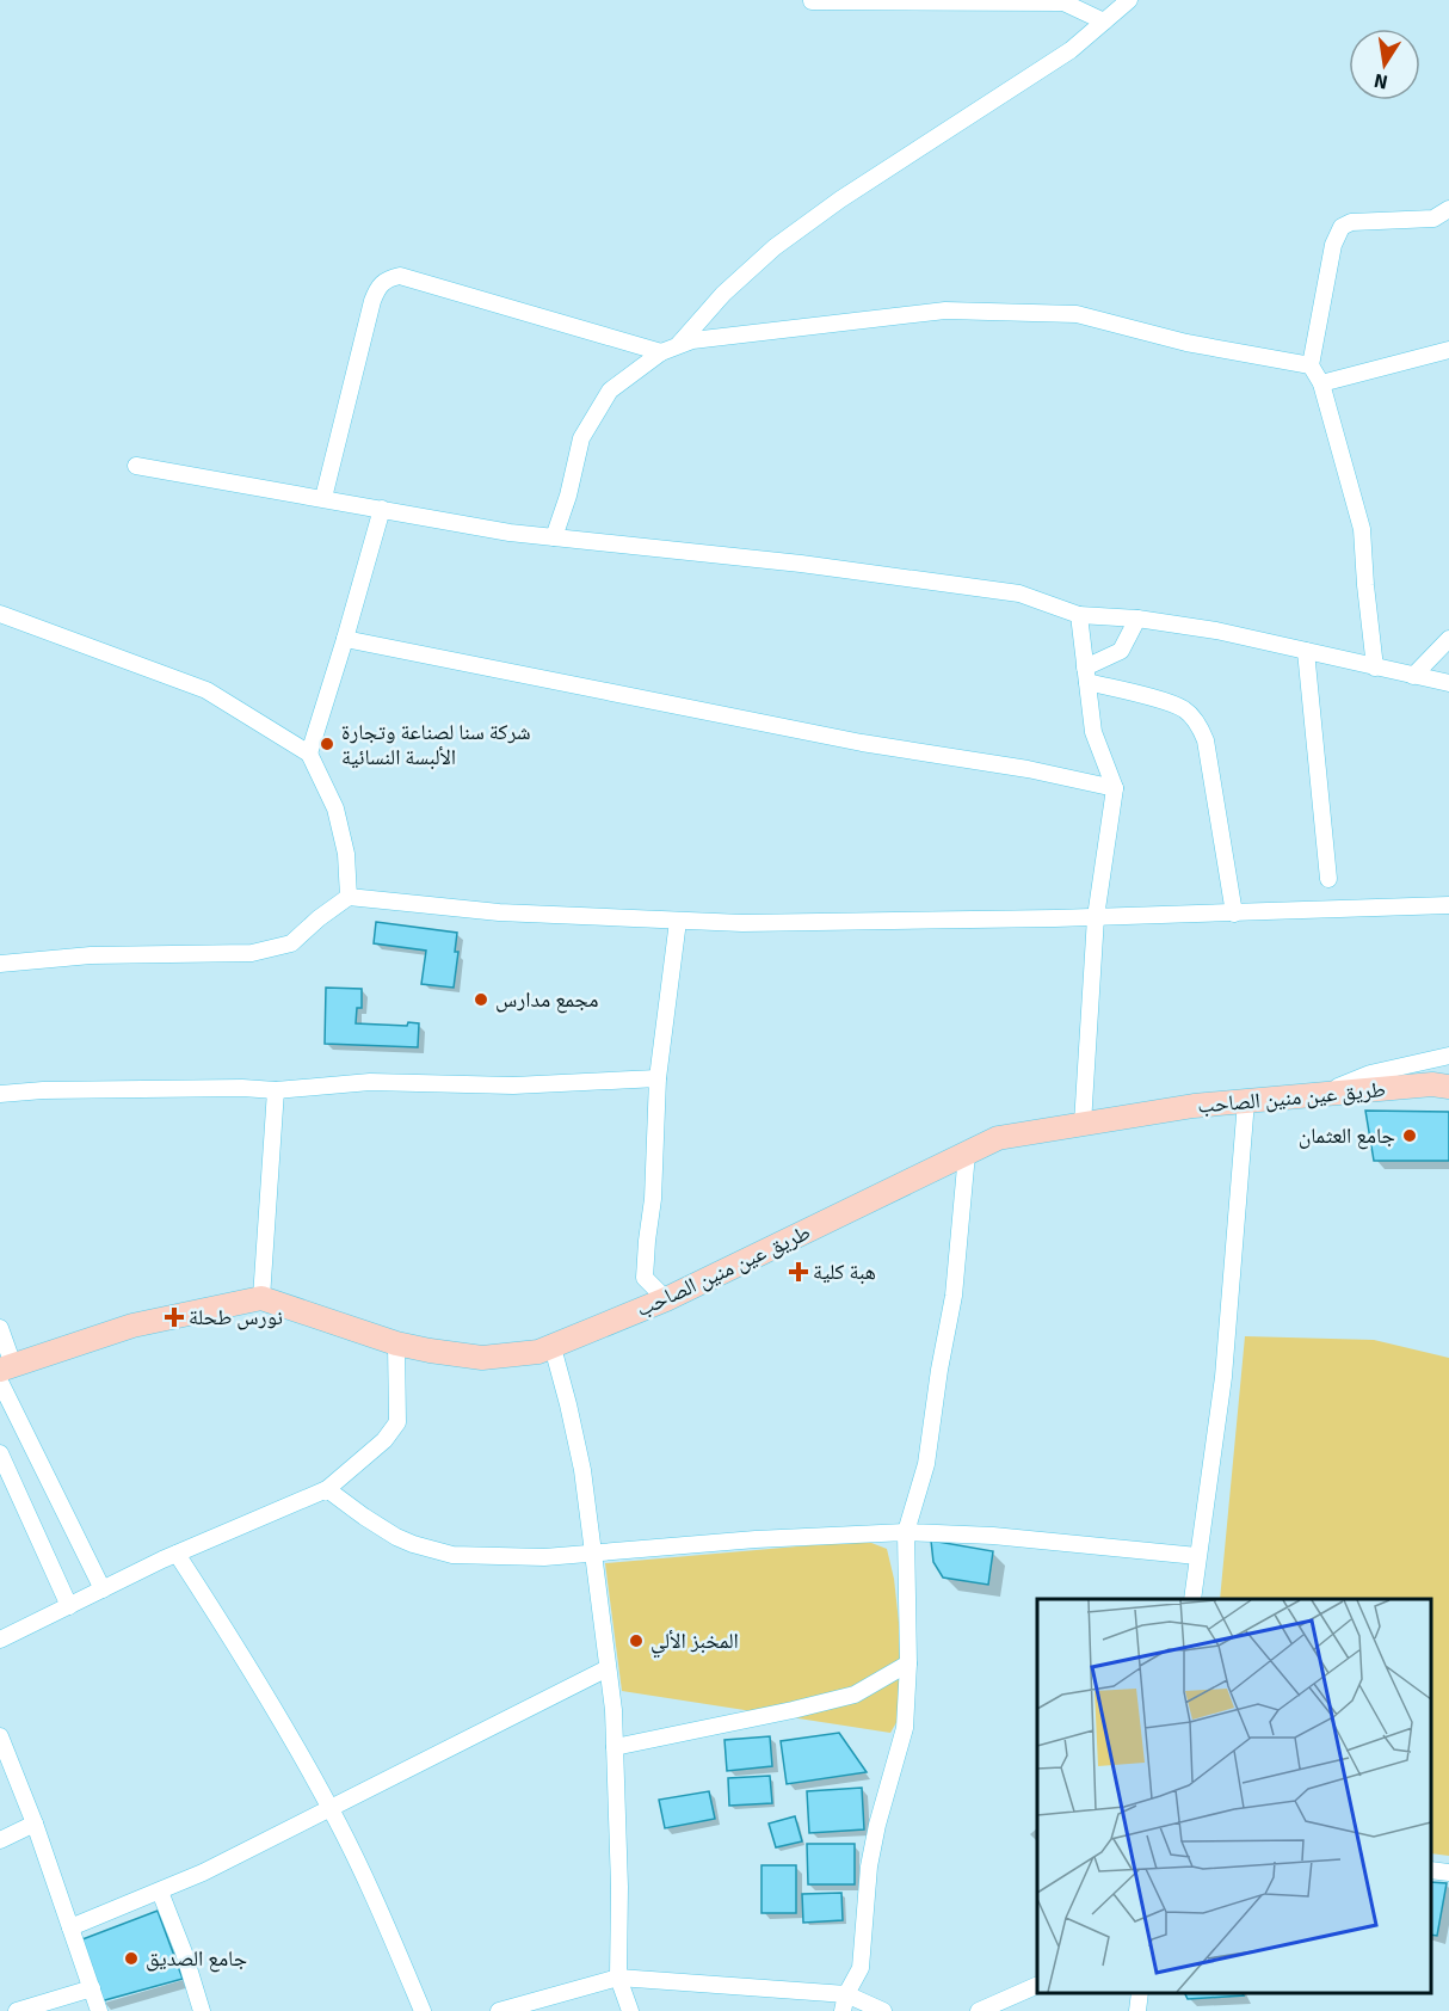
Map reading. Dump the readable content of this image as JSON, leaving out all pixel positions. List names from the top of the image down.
{
  "streets": {
    "main road": ["طريق عين منين الصاحب"]
  },
  "places": {
    "other": [
      "شركة سنا لصناعة وتجارة الألبسة النسائية",
      "مجمع مدارس",
      "جامع العثمان",
      "المخبز الألي",
      "جامع الصديق"
    ],
    "health": ["هبة كلية", "نورس طحلة"]
  },
  "north": "bottom"
}
